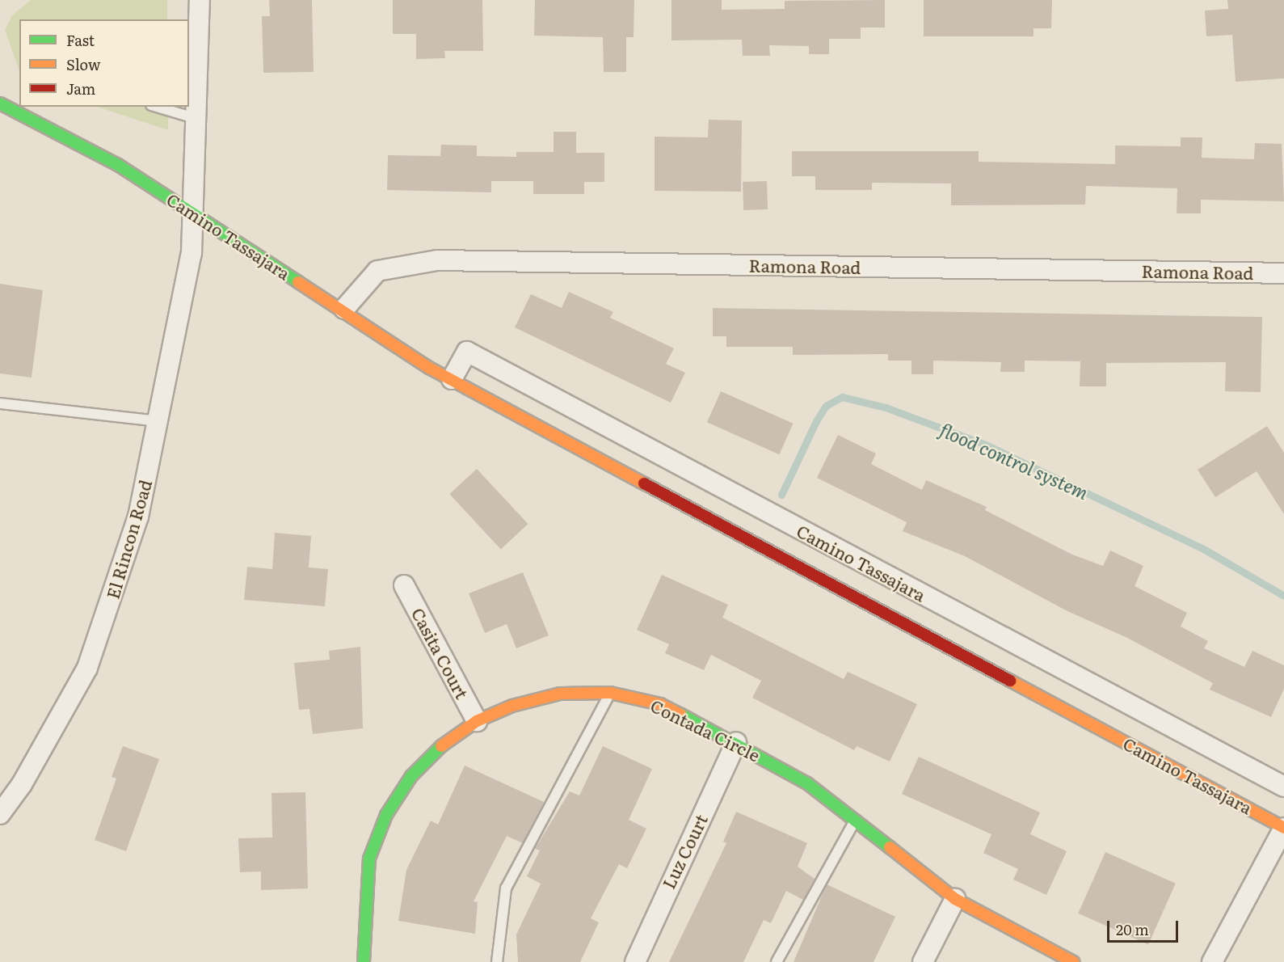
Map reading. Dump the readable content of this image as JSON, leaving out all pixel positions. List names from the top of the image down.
{
  "streets": {
    "street": [
      "Camino Tassajara",
      "Ramona Road",
      "El Rincon Road",
      "Casita Court",
      "Contada Circle",
      "Luz Court"
    ]
  },
  "crossings": [
    ["Camino Tassajara", "Ramona Road"],
    ["Camino Tassajara", "El Rincon Road"],
    ["Casita Court", "Contada Circle"],
    ["Contada Circle", "Luz Court"]
  ],
  "water": ["flood control system"],
  "legend": ["Fast", "Slow", "Jam"],
  "scale_bar": "20 m"
}
